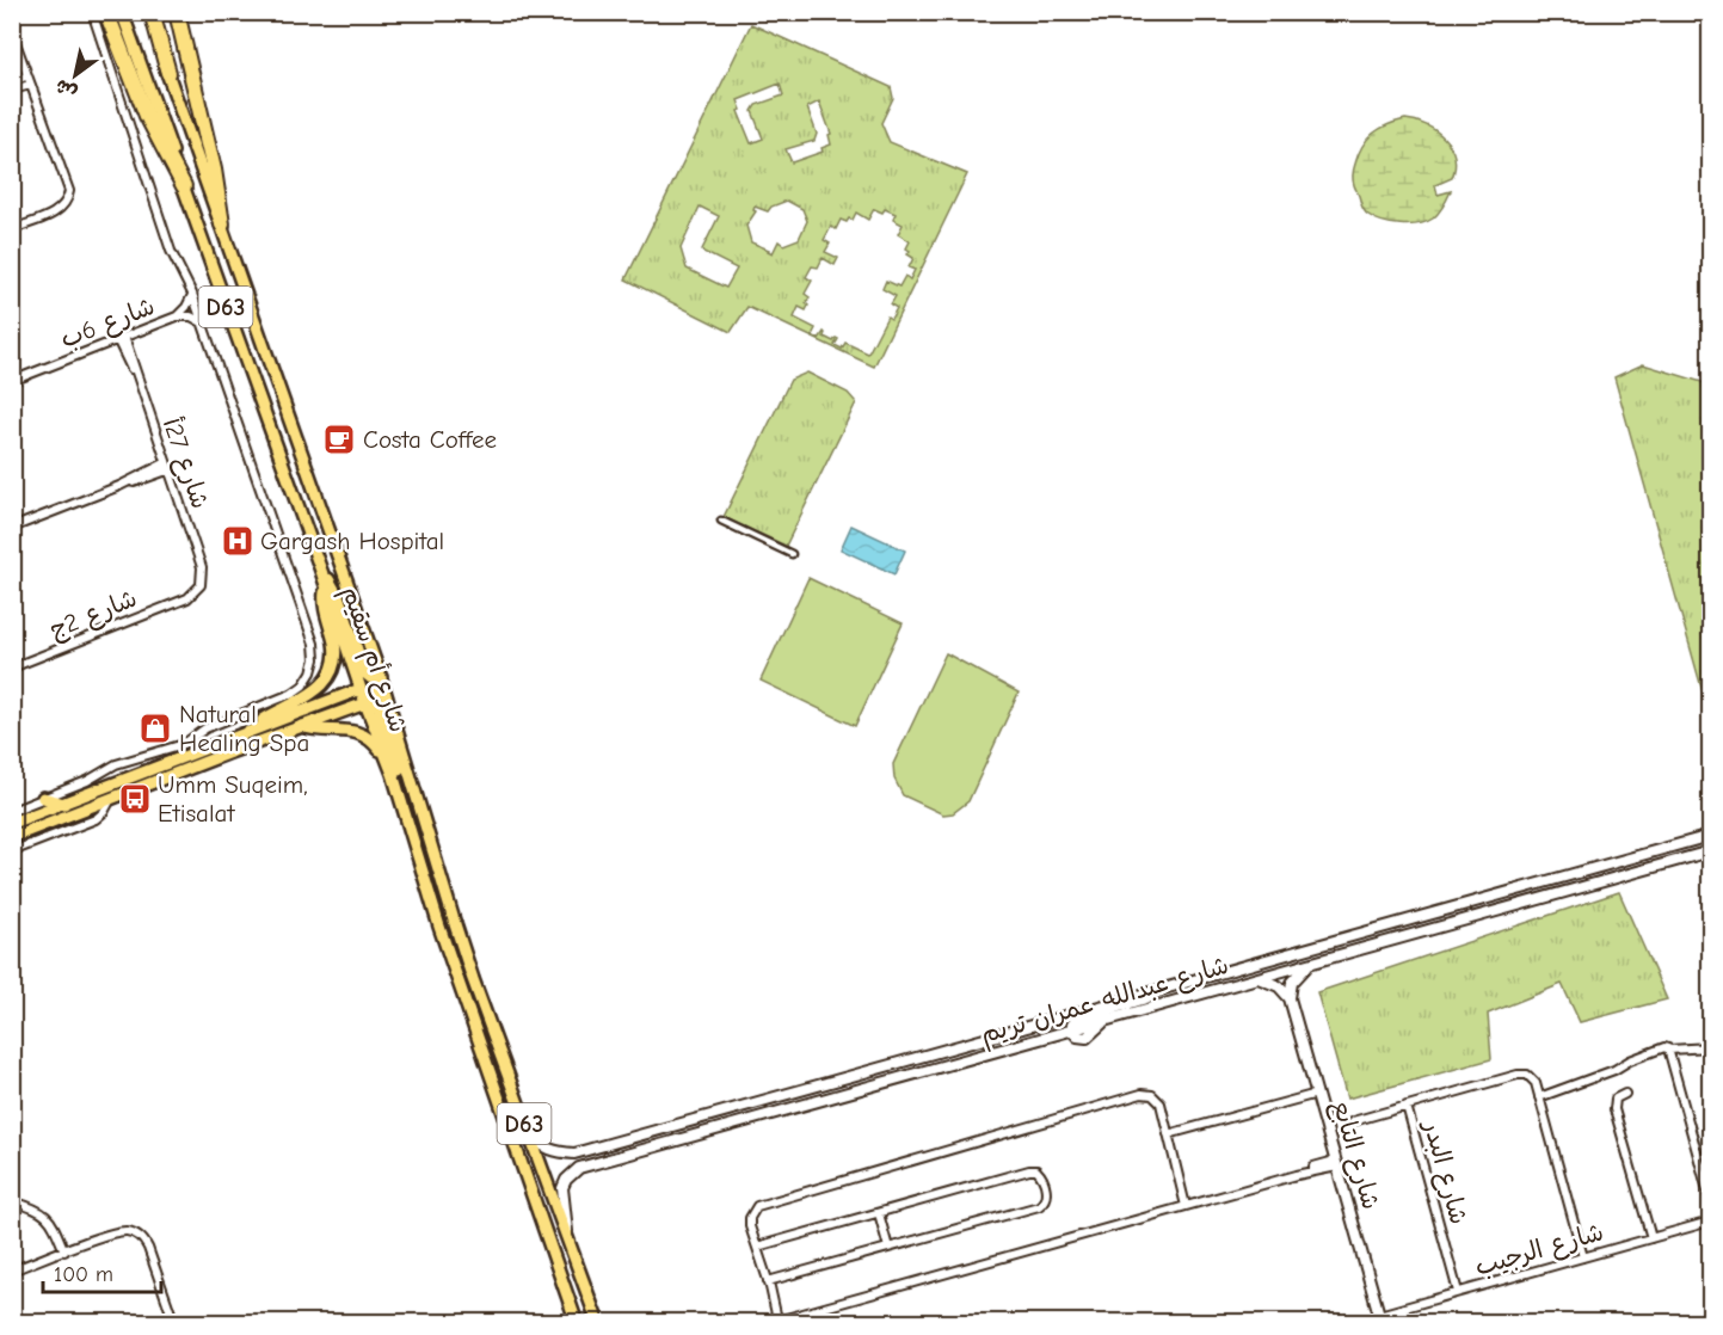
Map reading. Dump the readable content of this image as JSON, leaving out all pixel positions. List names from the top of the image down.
{
  "streets": {
    "main road": ["D63", "شارع أم سقيم"],
    "street": [
      "شارع 6ب",
      "شارع 27أ",
      "شارع 2ج",
      "شارع عبدالله عمران تريم",
      "شارع التابع",
      "شارع البدر",
      "شارع الرجيب"
    ]
  },
  "crossings": [
    ["شارع 6ب", "شارع 27أ"],
    ["شارع 27أ", "شارع 2ج"],
    ["شارع أم سقيم", "شارع عبدالله عمران تريم"],
    ["شارع التابع", "شارع الرجيب"],
    ["شارع البدر", "شارع الرجيب"]
  ],
  "places": {
    "cafe": ["Costa Coffee"],
    "hospital": ["Gargash Hospital"],
    "shop": ["Natural Healing Spa"],
    "bus stop": ["Umm Suqeim, Etisalat"]
  },
  "scale_bar": "100 m",
  "north": "bottom left"
}
